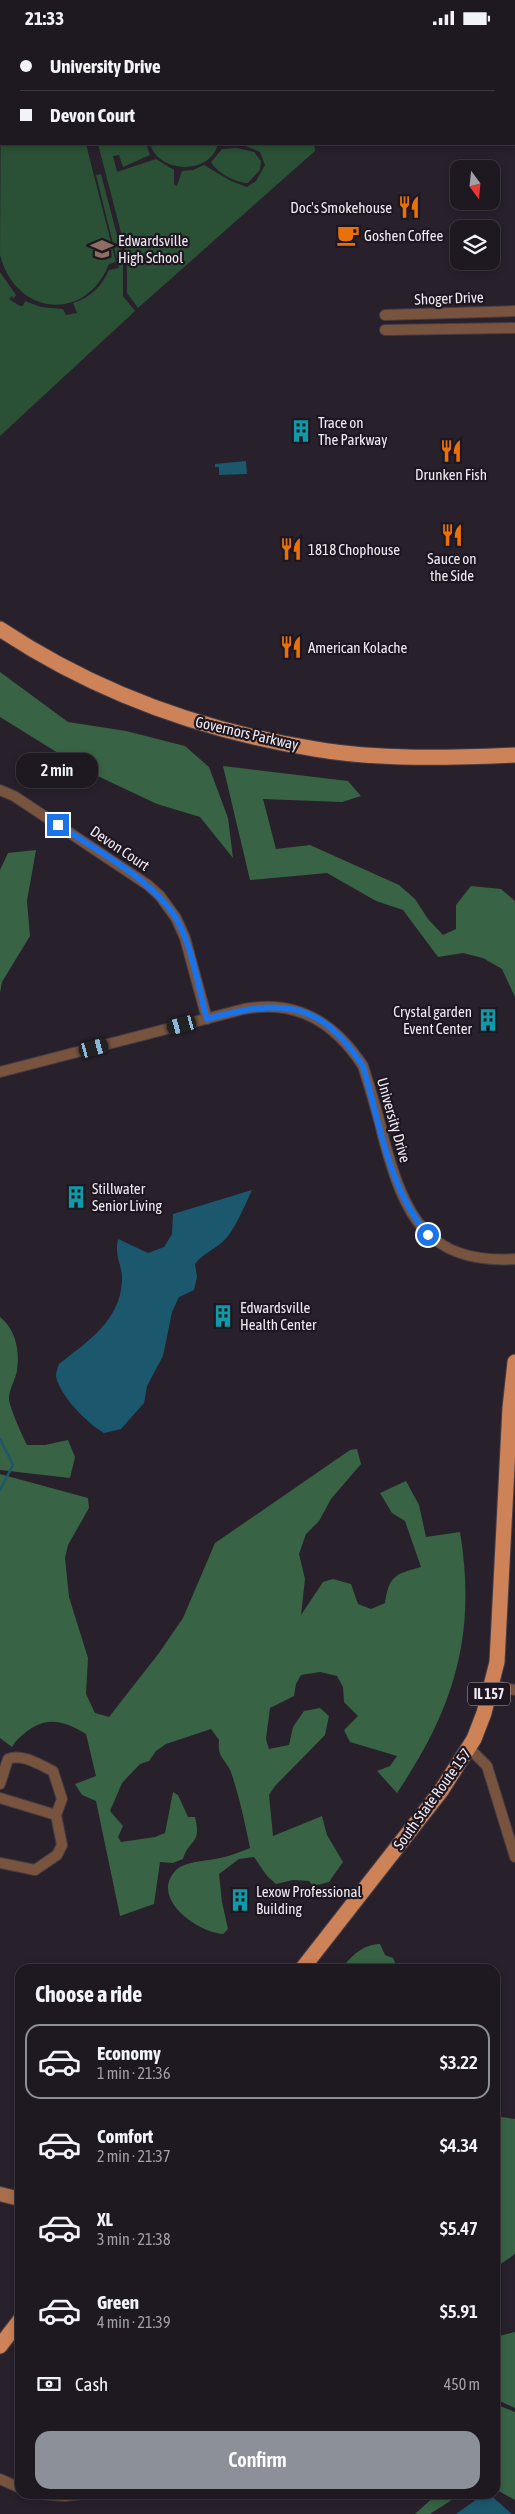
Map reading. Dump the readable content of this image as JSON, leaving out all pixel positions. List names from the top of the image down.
{
  "streets": {
    "main road": ["Governors Parkway", "IL 157", "South State Route 157"],
    "street": ["Shoger Drive", "Devon Court", "University Drive"]
  },
  "crossings": [
    ["Devon Court", "University Drive"]
  ],
  "places": {
    "restaurant": [
      "Doc's Smokehouse",
      "Drunken Fish",
      "Sauce on the Side",
      "1818 Chophouse",
      "American Kolache"
    ],
    "cafe": ["Goshen Coffee"],
    "school or university": ["Edwardsville High School"],
    "building": [
      "Trace on The Parkway",
      "Crystal garden Event Center",
      "Stillwater Senior Living",
      "Edwardsville Health Center",
      "Lexow Professional Building"
    ]
  },
  "north": "bottom",
  "page": {
    "status": "21:33",
    "banner": ["University Drive", "Devon Court"],
    "bubble": "2 min",
    "heading": "Choose a ride",
    "list": [
      {
        "name": "Economy",
        "note": "1 min · 21:36",
        "value": "$3.22"
      },
      {
        "name": "Comfort",
        "note": "2 min · 21:37",
        "value": "$4.34"
      },
      {
        "name": "XL",
        "note": "3 min · 21:38",
        "value": "$5.47"
      },
      {
        "name": "Green",
        "note": "4 min · 21:39",
        "value": "$5.91"
      }
    ],
    "pay": ["Cash", "450 m"],
    "buttons": "Confirm"
  }
}
